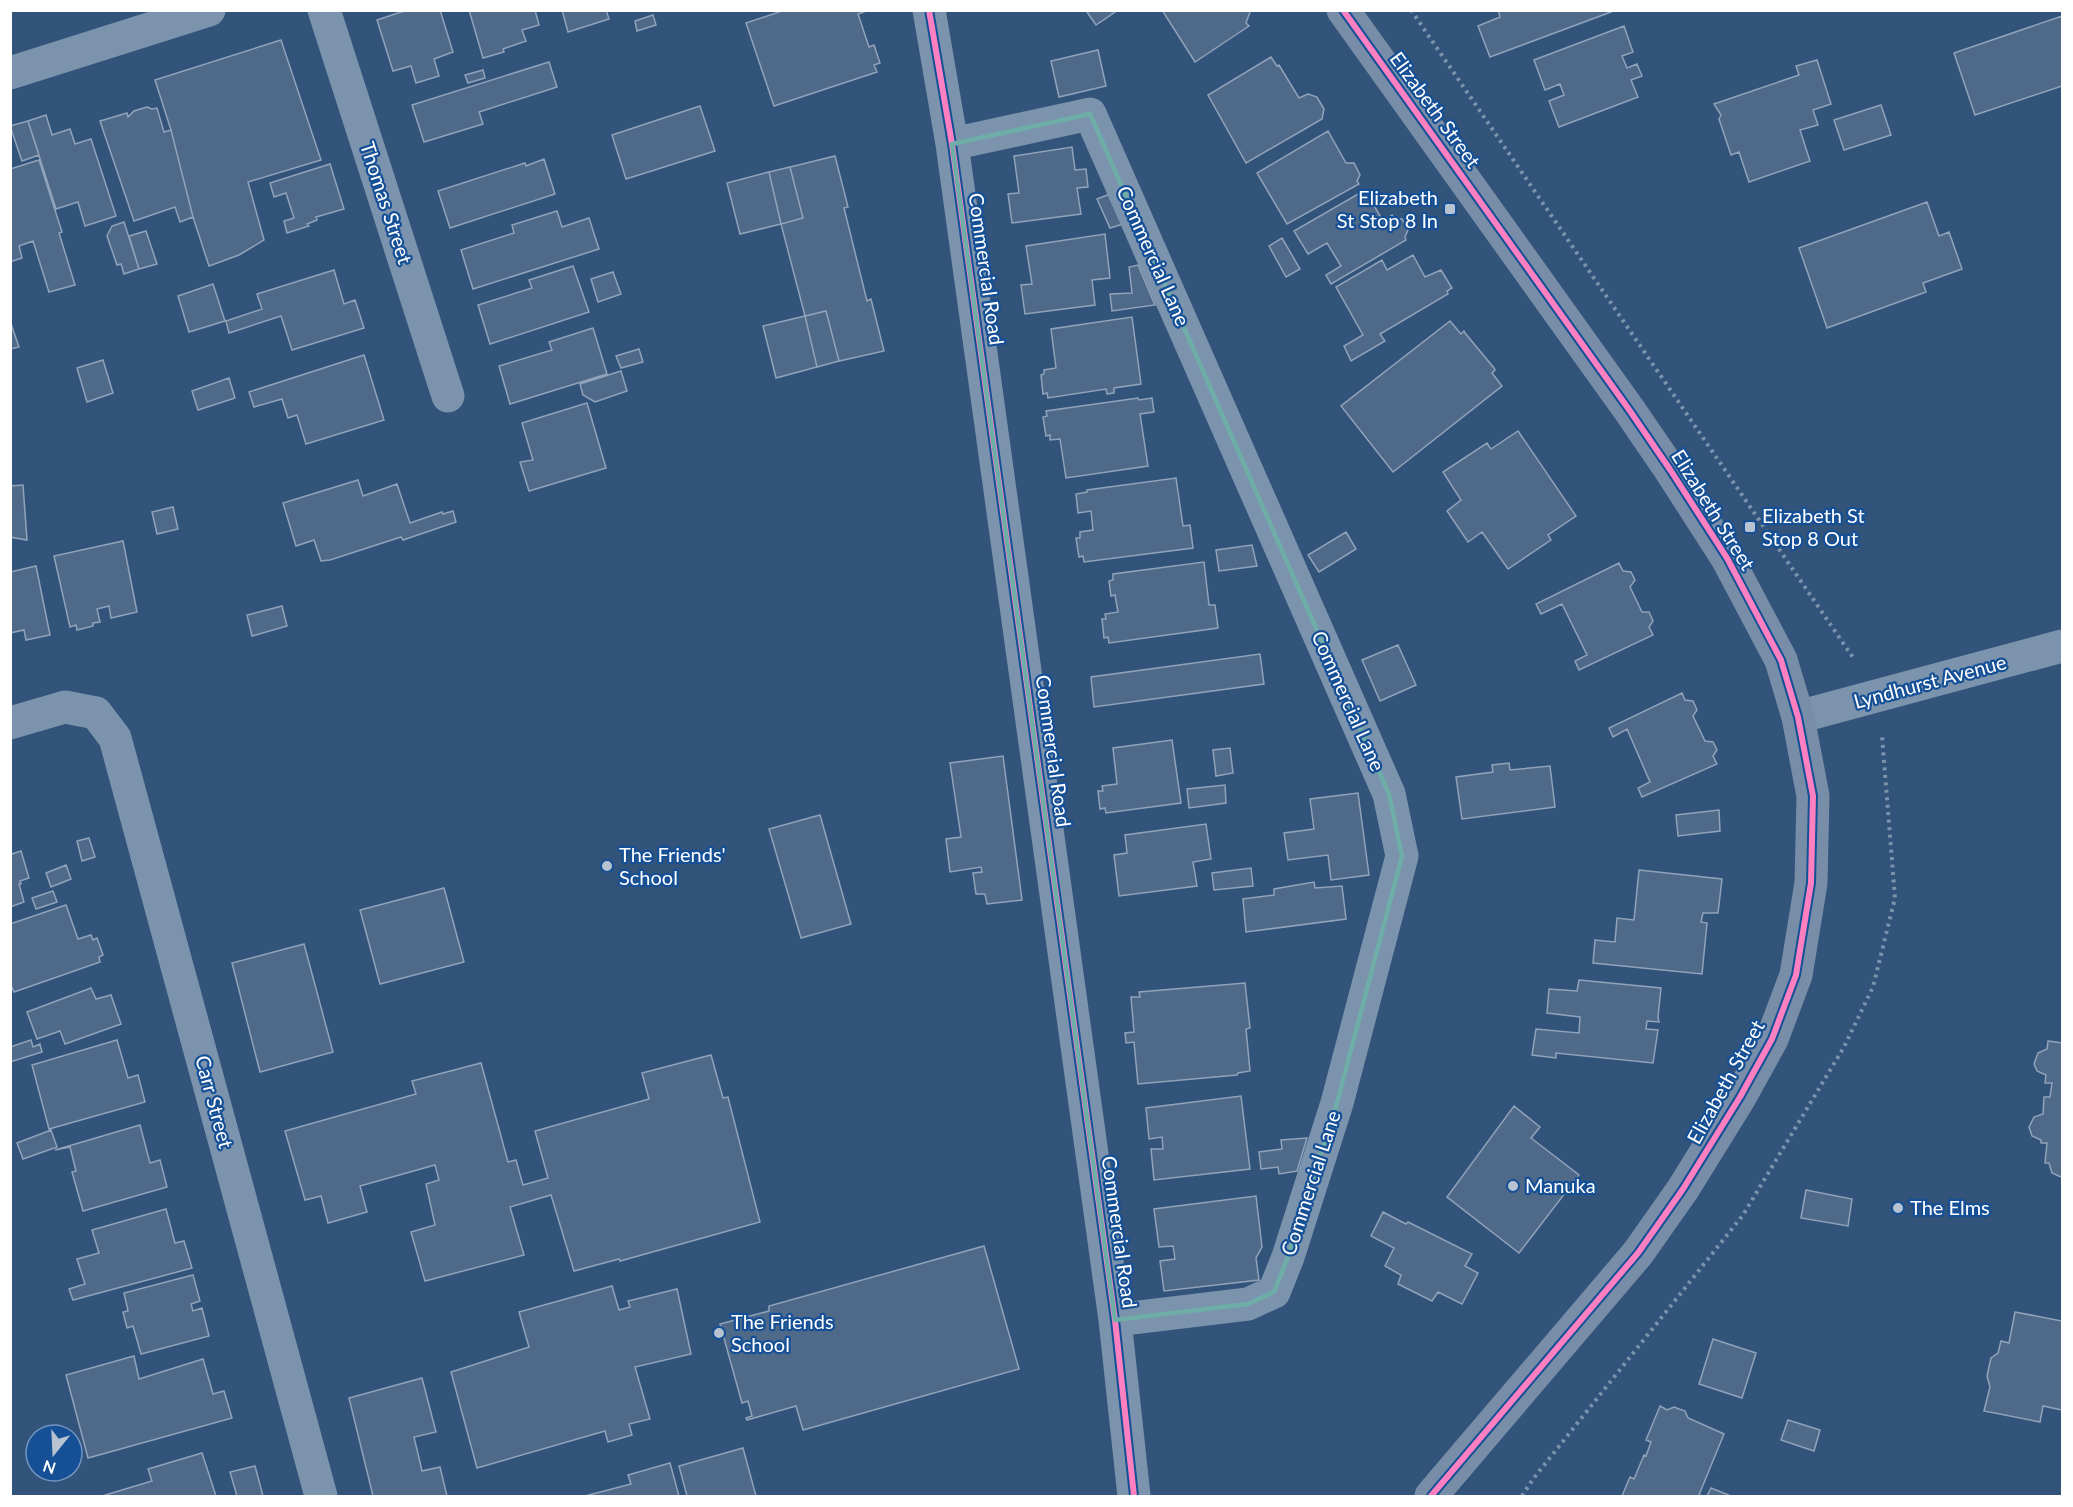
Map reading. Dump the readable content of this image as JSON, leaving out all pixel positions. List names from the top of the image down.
{
  "streets": {
    "main road": ["Elizabeth Street"],
    "street": [
      "Thomas Street",
      "Commercial Lane",
      "Commercial Road",
      "Lyndhurst Avenue",
      "Carr Street"
    ]
  },
  "crossings": [
    ["Elizabeth Street", "Lyndhurst Avenue"],
    ["Commercial Lane", "Commercial Road"]
  ],
  "places": {
    "transit": ["Elizabeth St Stop 8 In", "Elizabeth St Stop 8 Out"],
    "other": [
      "The Friends' School",
      "Manuka",
      "The Elms",
      "The Friends School"
    ]
  },
  "north": "bottom"
}
